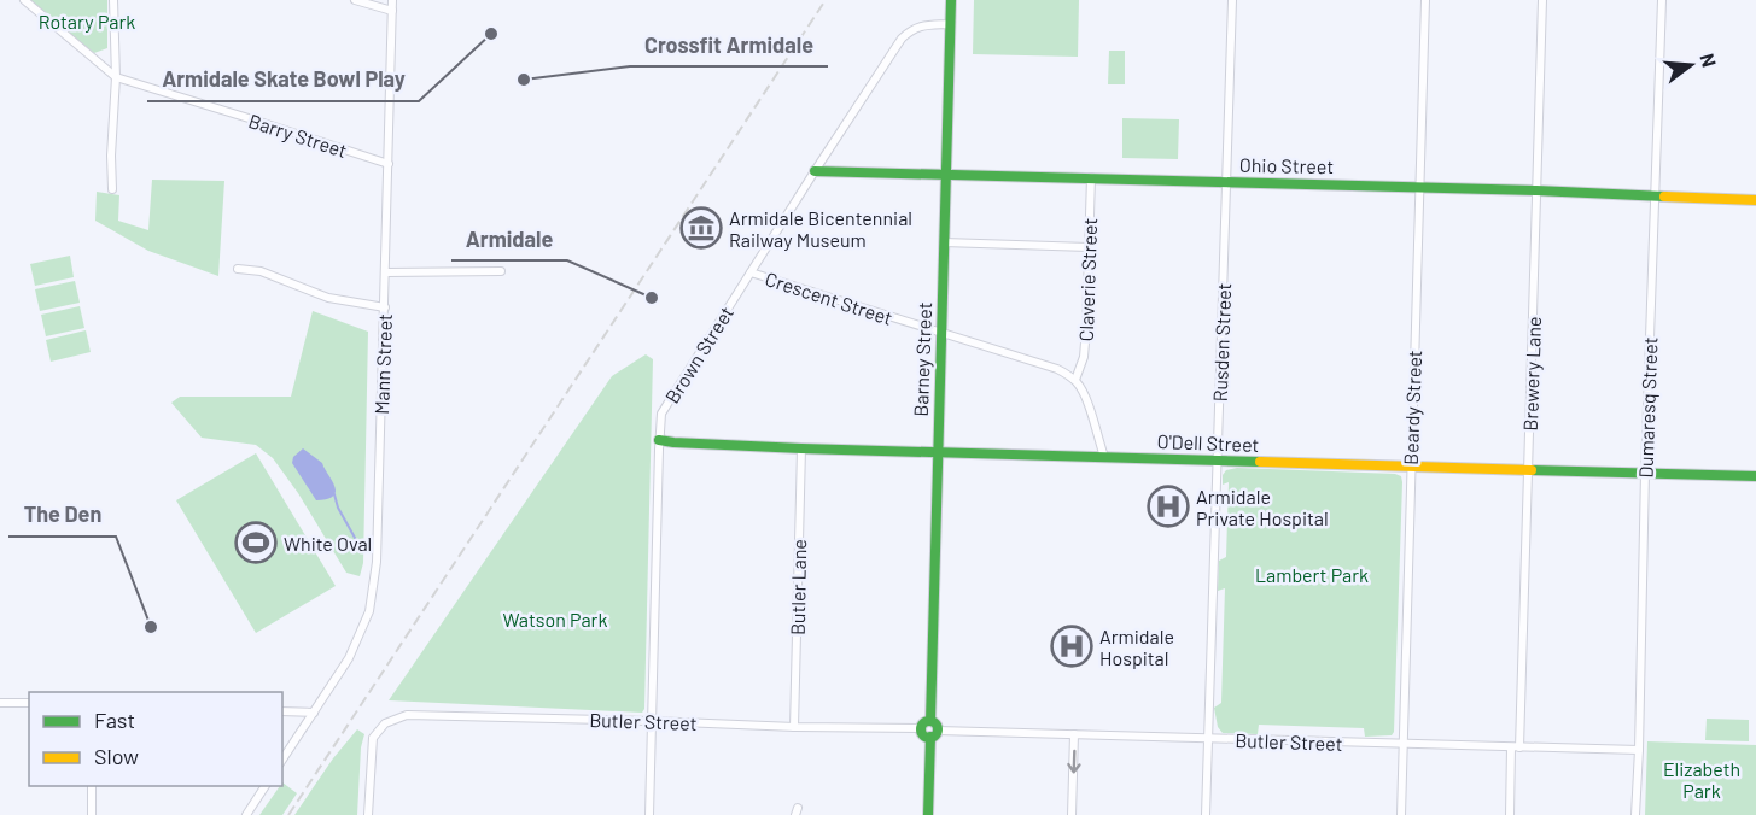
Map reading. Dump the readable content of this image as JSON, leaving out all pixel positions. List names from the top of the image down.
{
  "streets": {
    "street": [
      "Barry Street",
      "Ohio Street",
      "Claverie Street",
      "Crescent Street",
      "Rusden Street",
      "Brown Street",
      "Barney Street",
      "Mann Street",
      "Brewery Lane",
      "Beardy Street",
      "Dumaresq Street",
      "O'Dell Street",
      "Butler Lane",
      "Butler Street"
    ]
  },
  "crossings": [
    ["Barry Street", "Mann Street"],
    ["Ohio Street", "Claverie Street"],
    ["Ohio Street", "Rusden Street"],
    ["Ohio Street", "Brown Street"],
    ["Ohio Street", "Barney Street"],
    ["Ohio Street", "Brewery Lane"],
    ["Ohio Street", "Beardy Street"],
    ["Ohio Street", "Dumaresq Street"],
    ["Claverie Street", "Crescent Street"],
    ["Crescent Street", "Brown Street"],
    ["Crescent Street", "Barney Street"],
    ["Rusden Street", "O'Dell Street"],
    ["Rusden Street", "Butler Street"],
    ["Brown Street", "Barney Street"],
    ["Brown Street", "O'Dell Street"],
    ["Brown Street", "Butler Street"],
    ["Barney Street", "O'Dell Street"],
    ["Barney Street", "Butler Street"],
    ["Brewery Lane", "O'Dell Street"],
    ["Brewery Lane", "Butler Street"],
    ["Beardy Street", "O'Dell Street"],
    ["Beardy Street", "Butler Street"],
    ["Dumaresq Street", "O'Dell Street"],
    ["Dumaresq Street", "Butler Street"],
    ["O'Dell Street", "Butler Lane"],
    ["Butler Lane", "Butler Street"]
  ],
  "parks": [
    "Rotary Park",
    "Lambert Park",
    "Watson Park",
    "Elizabeth Park"
  ],
  "places": {
    "other": [
      "Armidale Skate Bowl Play",
      "Crossfit Armidale",
      "Armidale",
      "The Den"
    ],
    "museum": ["Armidale Bicentennial Railway Museum"],
    "hospital": ["Armidale Private Hospital", "Armidale Hospital"],
    "sports": ["White Oval"]
  },
  "legend": ["Fast", "Slow"],
  "north": "right"
}
